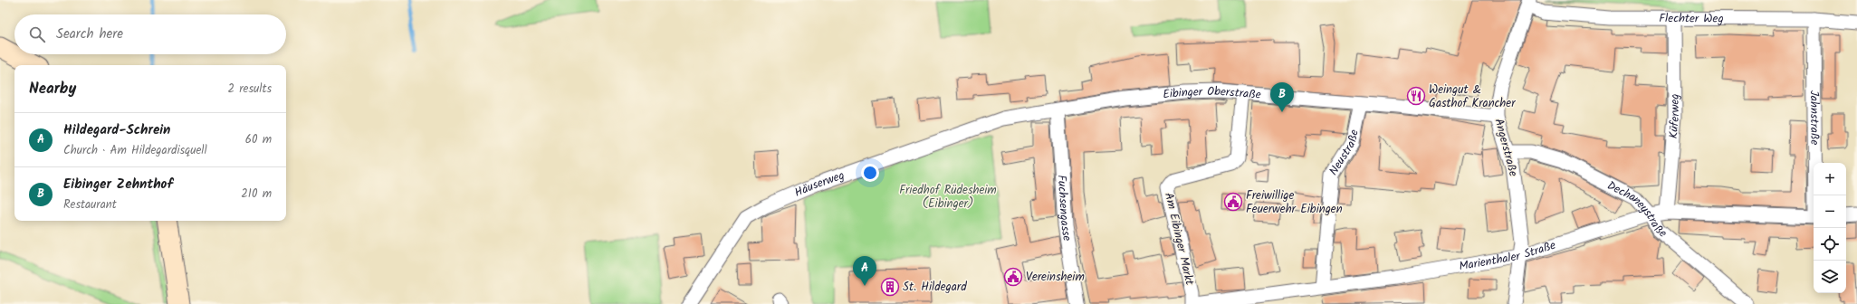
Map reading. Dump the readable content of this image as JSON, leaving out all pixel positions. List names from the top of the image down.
{
  "streets": {
    "street": [
      "Flechter Weg",
      "Eibinger Oberstraße",
      "Küferweg",
      "Jahnstraße",
      "Angerstraße",
      "Neustraße",
      "Häuserweg",
      "Fuchsengasse",
      "Dechaneystraße",
      "Am Eibinger Markt",
      "Marienthaler Straße"
    ]
  },
  "crossings": [
    ["Flechter Weg", "Küferweg"],
    ["Flechter Weg", "Jahnstraße"],
    ["Flechter Weg", "Angerstraße"],
    ["Eibinger Oberstraße", "Angerstraße"],
    ["Eibinger Oberstraße", "Neustraße"],
    ["Eibinger Oberstraße", "Häuserweg"],
    ["Eibinger Oberstraße", "Fuchsengasse"],
    ["Eibinger Oberstraße", "Am Eibinger Markt"],
    ["Küferweg", "Marienthaler Straße"],
    ["Angerstraße", "Dechaneystraße"],
    ["Angerstraße", "Marienthaler Straße"],
    ["Neustraße", "Marienthaler Straße"],
    ["Häuserweg", "Fuchsengasse"],
    ["Dechaneystraße", "Marienthaler Straße"]
  ],
  "parks": ["Friedhof Rüdesheim (Eibinger)"],
  "places": {
    "restaurant": ["Weingut & Gasthof Krancher"],
    "public building": ["Freiwillige Feuerwehr Eibingen", "Vereinsheim"],
    "building": ["St. Hildegard"]
  },
  "page": {
    "search": "Search here",
    "heading": ["Nearby", "2 results"],
    "pins": ["B", "A"],
    "list": [
      {
        "mark": "A",
        "name": "Hildegard-Schrein",
        "note": "Church · Am Hildegardisquell",
        "value": "60 m"
      },
      {
        "mark": "B",
        "name": "Eibinger Zehnthof",
        "note": "Restaurant",
        "value": "210 m"
      }
    ],
    "map_buttons": ["+", "−"]
  }
}
